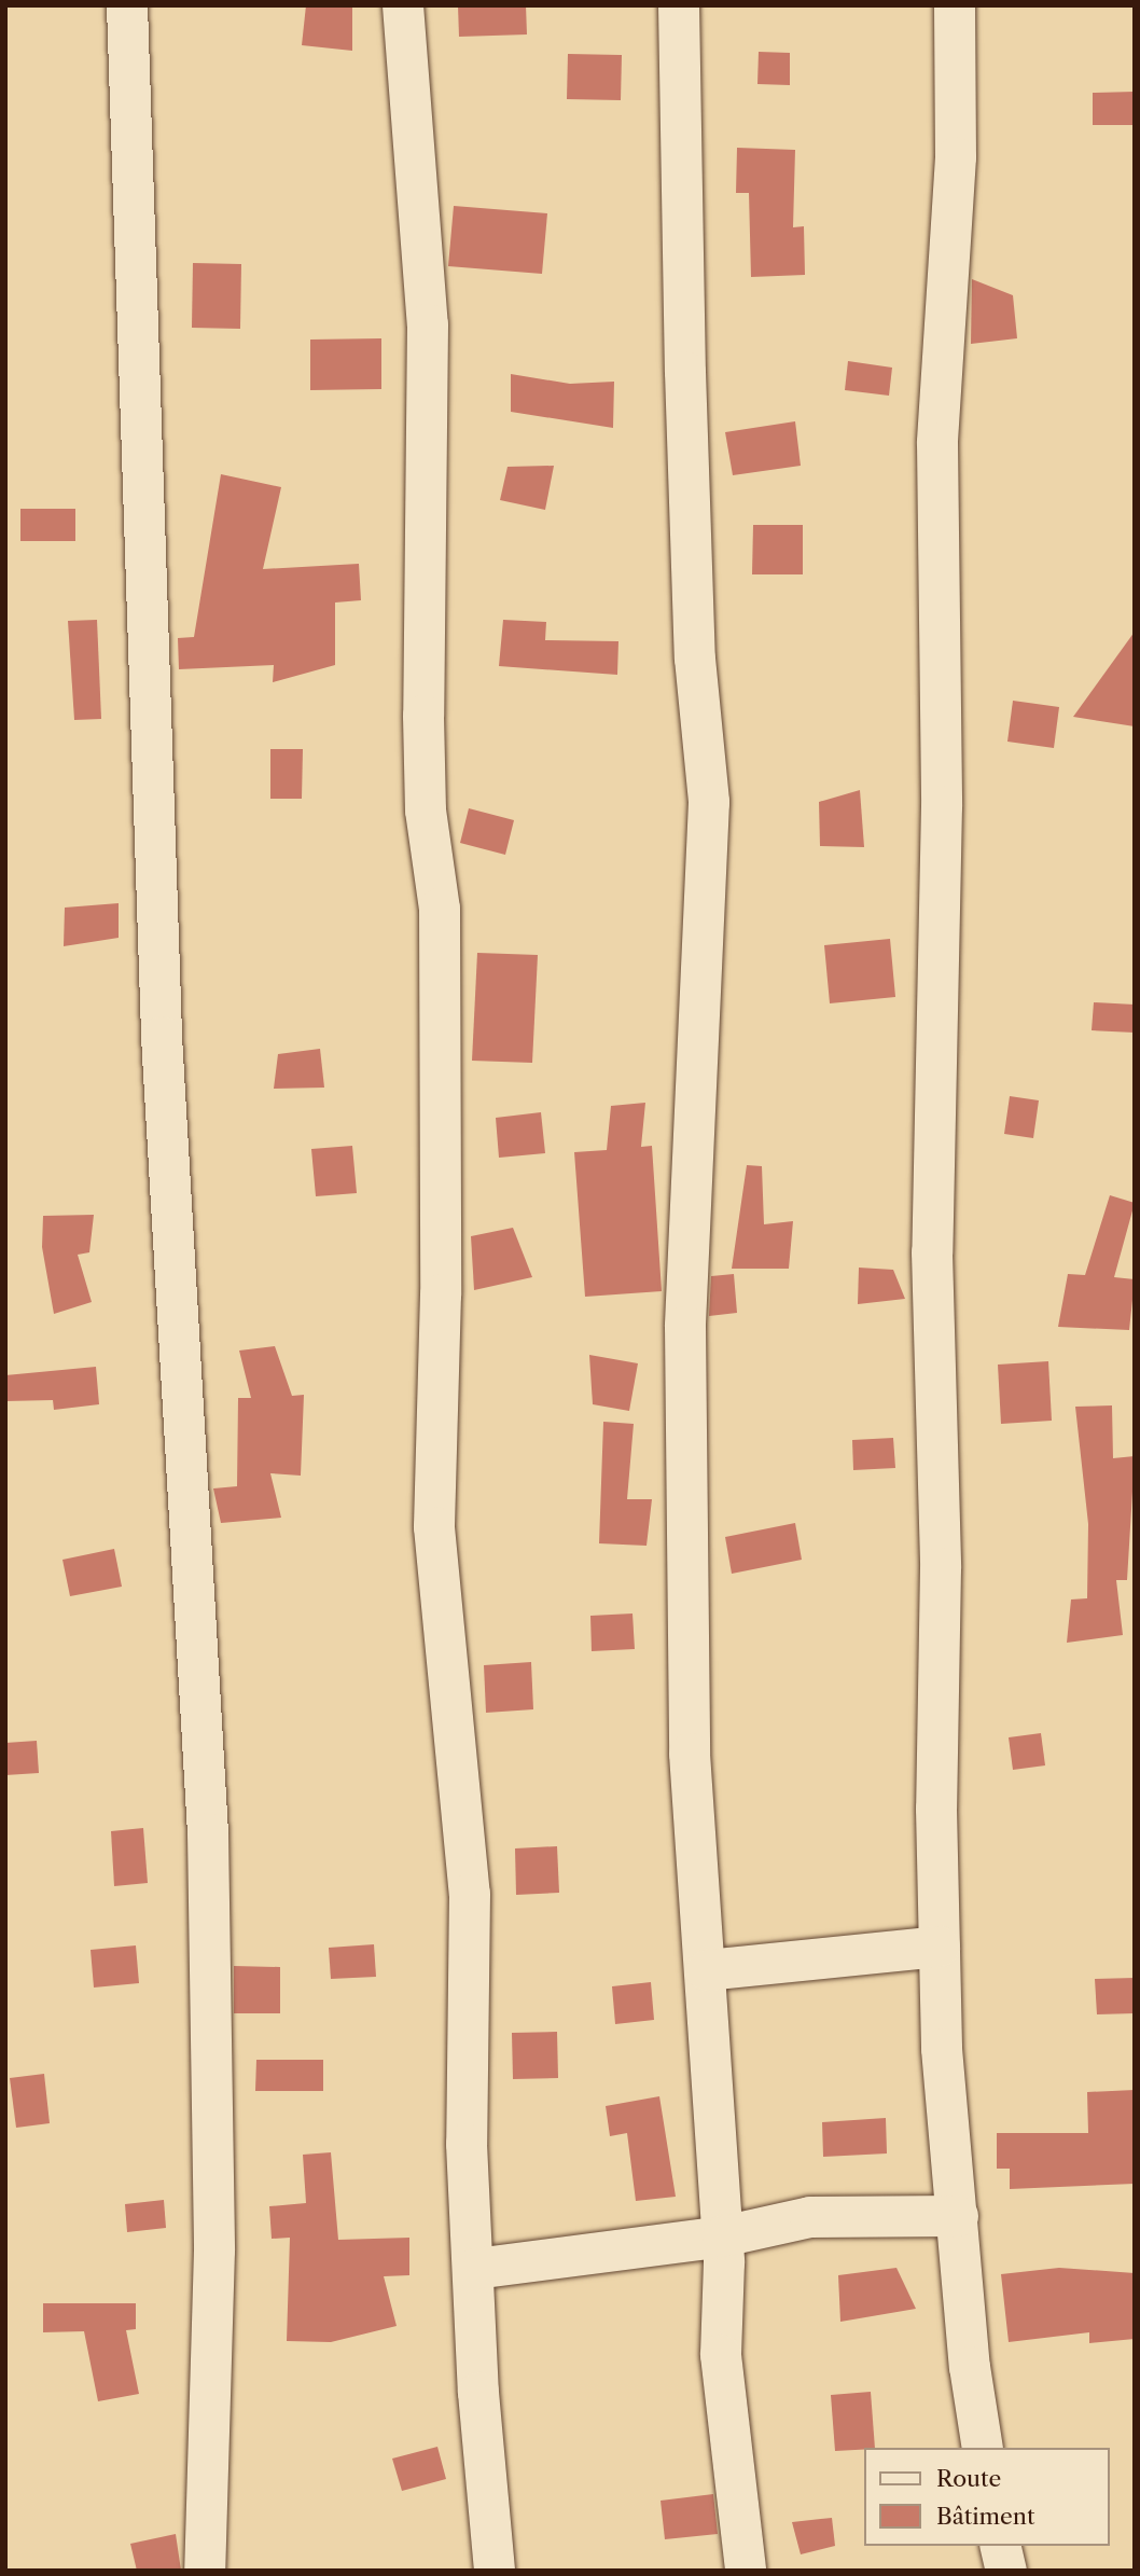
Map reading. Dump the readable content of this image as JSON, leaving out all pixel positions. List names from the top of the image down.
{
  "legend": ["Route", "Bâtiment"]
}
